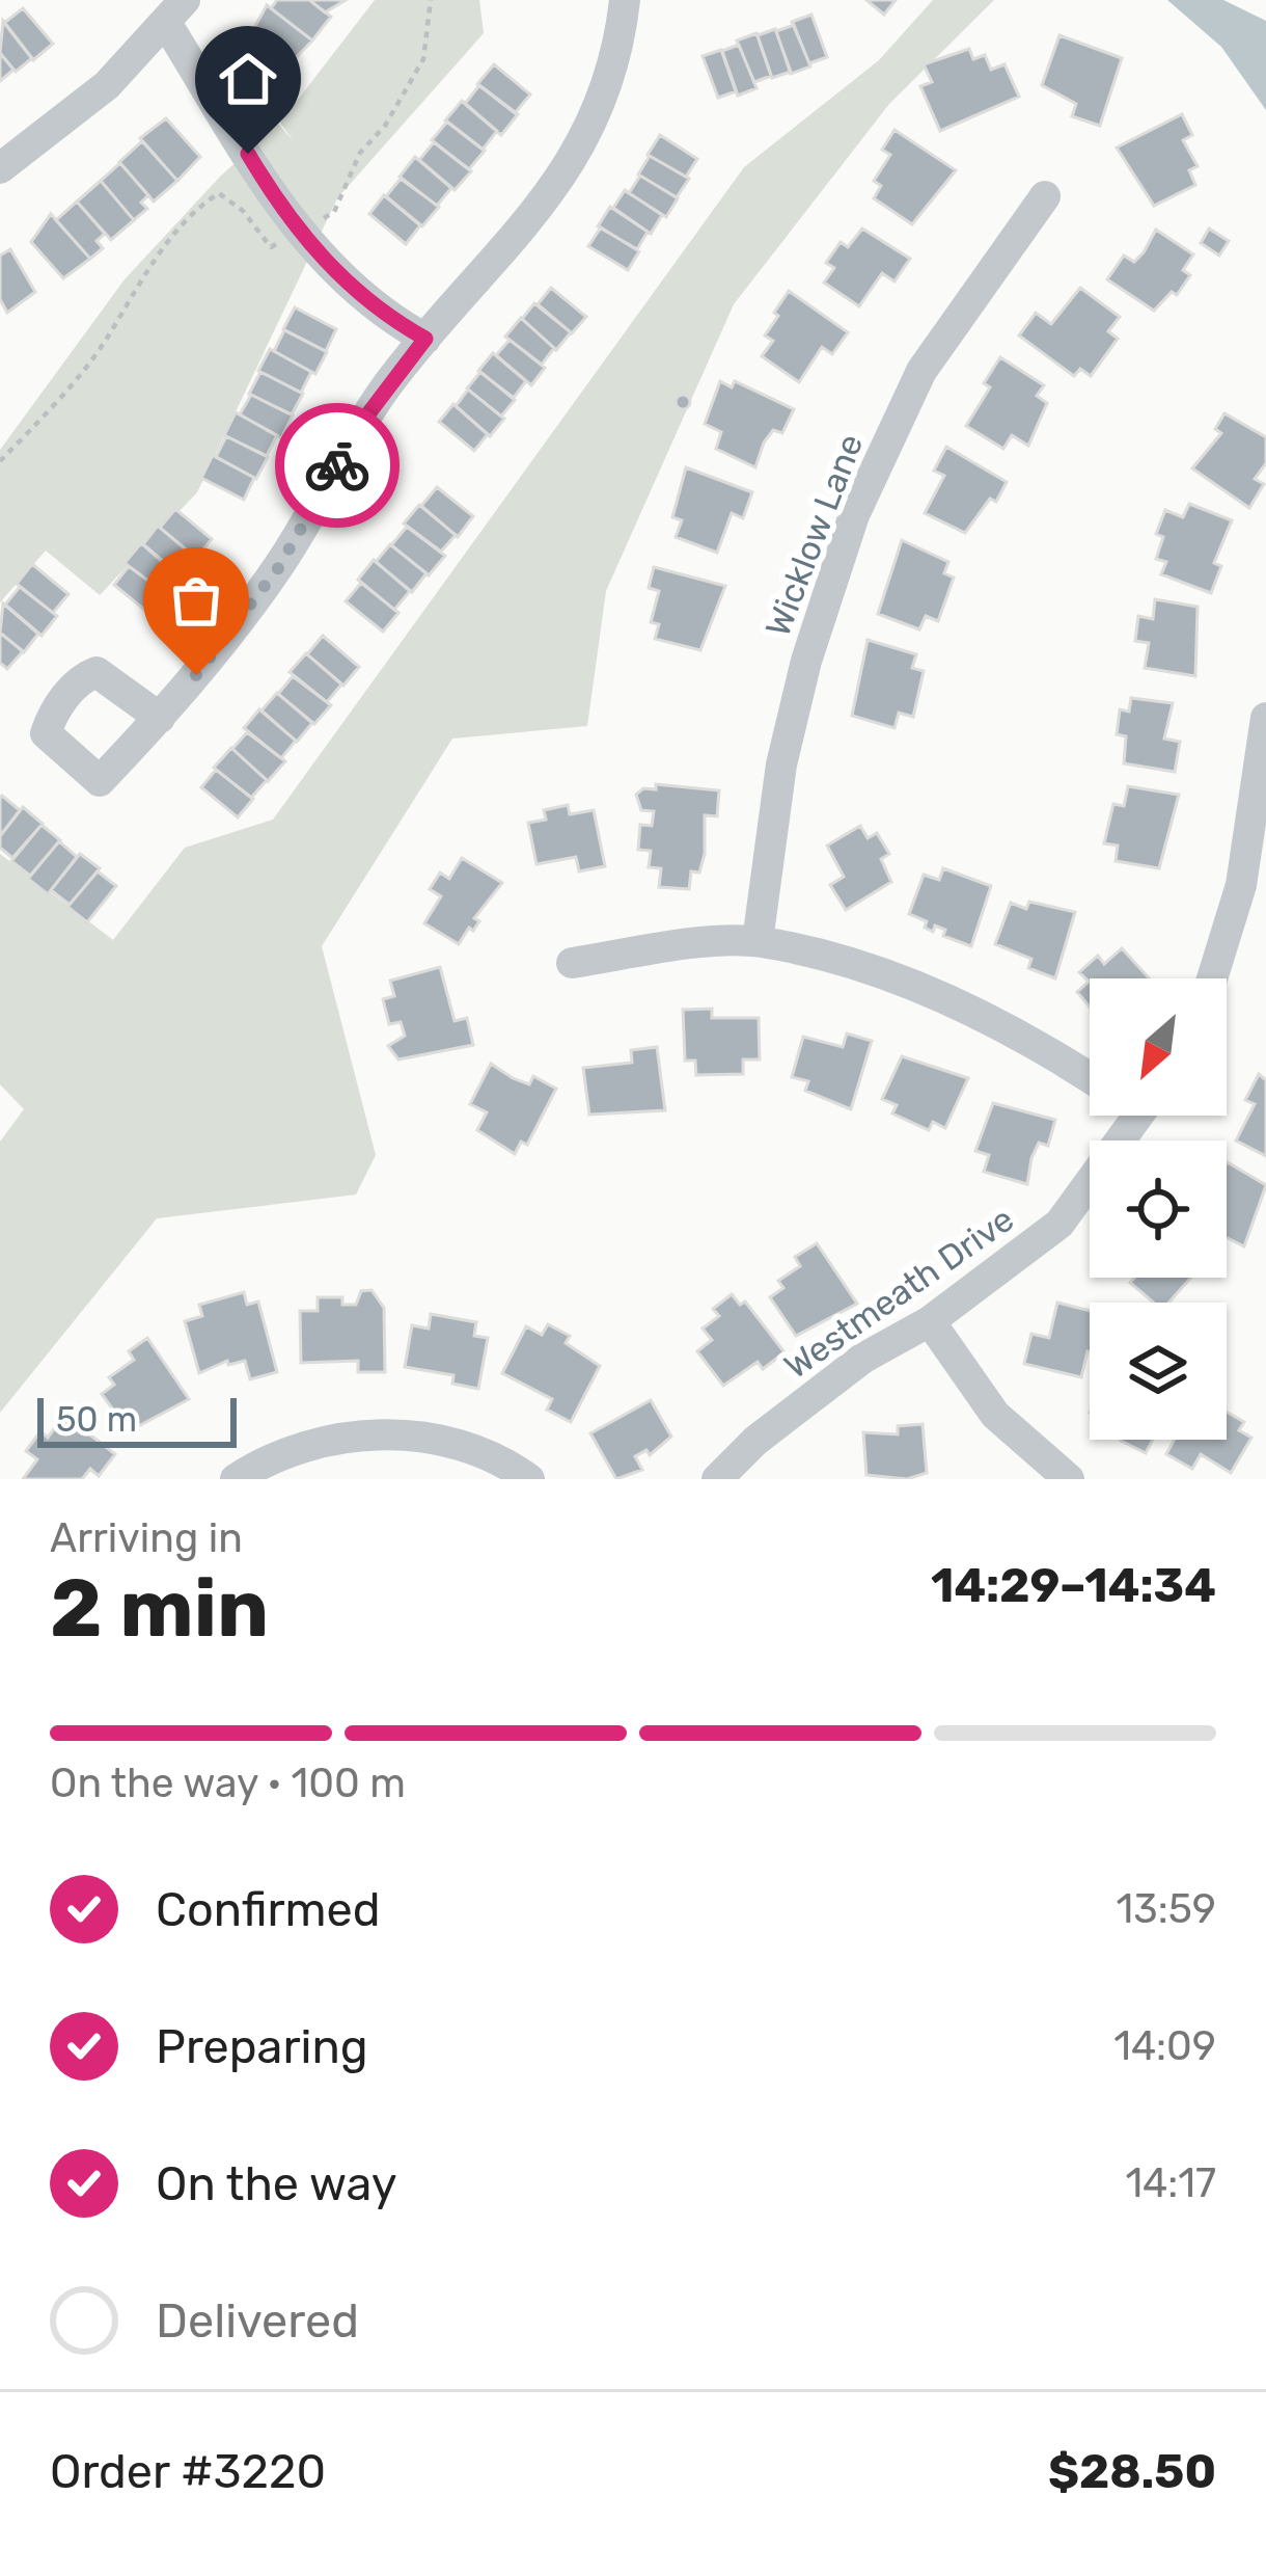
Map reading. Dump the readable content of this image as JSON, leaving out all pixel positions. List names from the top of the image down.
{
  "streets": {
    "street": ["Wicklow Lane", "Westmeath Drive"]
  },
  "scale_bar": "50 m",
  "north": "bottom left",
  "page": {
    "scale": "50 m",
    "heading": ["2 min", "Arriving in", "14:29–14:34"],
    "panel": ["Order #3220", "$28.50"],
    "bar": "On the way · 100 m",
    "list": [
      ["Confirmed", "13:59"],
      ["Preparing", "14:09"],
      ["On the way", "14:17"],
      "Delivered"
    ]
  }
}
